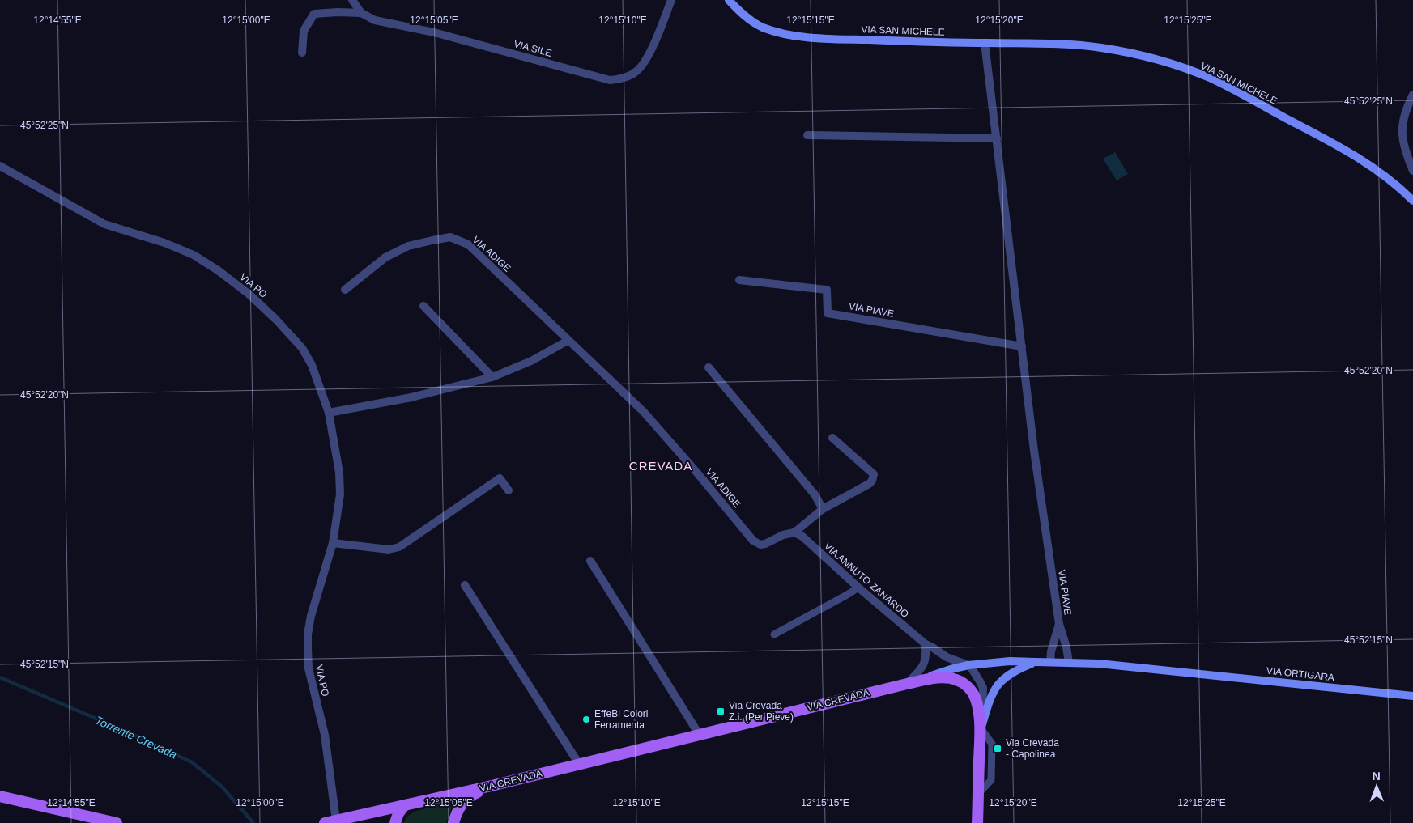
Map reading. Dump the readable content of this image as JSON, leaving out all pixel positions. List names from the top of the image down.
{
  "streets": {
    "main road": ["VIA SAN MICHELE", "VIA ORTIGARA", "VIA CREVADA"],
    "street": [
      "VIA SILE",
      "VIA ADIGE",
      "VIA PO",
      "VIA PIAVE",
      "VIA ANNUTO ZANARDO"
    ]
  },
  "crossings": [
    ["VIA SAN MICHELE", "VIA PIAVE"],
    ["VIA ADIGE", "VIA ANNUTO ZANARDO"],
    ["VIA PO", "VIA CREVADA"],
    ["VIA PIAVE", "VIA CREVADA"],
    ["VIA ANNUTO ZANARDO", "VIA CREVADA"],
    ["VIA ORTIGARA", "VIA CREVADA"]
  ],
  "districts": ["CREVADA"],
  "water": ["Torrente Crevada"],
  "places": {
    "transit": ["Via Crevada Z.i. (Per Pieve)", "Via Crevada - Capolinea"],
    "other": ["EffeBi Colori Ferramenta"]
  },
  "north": "top",
  "coordinates": [
    "12°14'55\"E",
    "12°15'00\"E",
    "12°15'05\"E",
    "12°15'10\"E",
    "12°15'15\"E",
    "12°15'20\"E",
    "12°15'25\"E",
    "45°52'25\"N",
    "45°52'20\"N",
    "45°52'15\"N"
  ]
}
